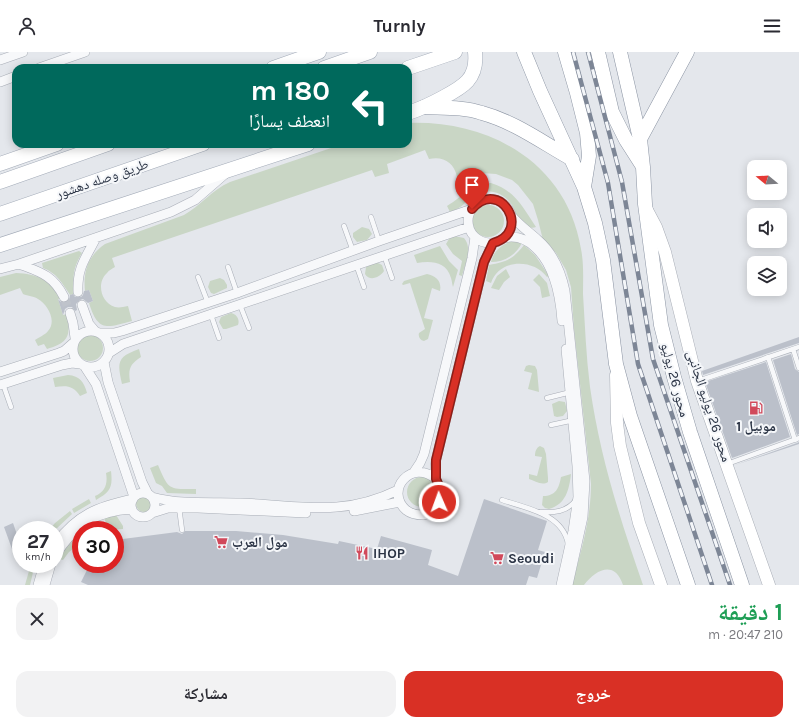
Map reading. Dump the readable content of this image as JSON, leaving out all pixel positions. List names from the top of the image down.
{
  "streets": {
    "main road": ["طريق وصله دهشور", "محور 26 يوليو", "محور 26 يوليو الجانبى"]
  },
  "crossings": [
    ["محور 26 يوليو", "محور 26 يوليو الجانبى"]
  ],
  "places": {
    "fuel station": ["موبيل 1"],
    "supermarket": ["مول العرب", "Seoudi"],
    "restaurant": ["IHOP"]
  },
  "north": "left",
  "page": {
    "header": "Turnly",
    "turn": ["180 m", "انعطف يسارًا"],
    "speed": "27 km/h",
    "limit": "30",
    "heading": ["1 دقيقة", "210 m · 20:47"],
    "buttons": ["خروج", "مشاركة"]
  }
}
